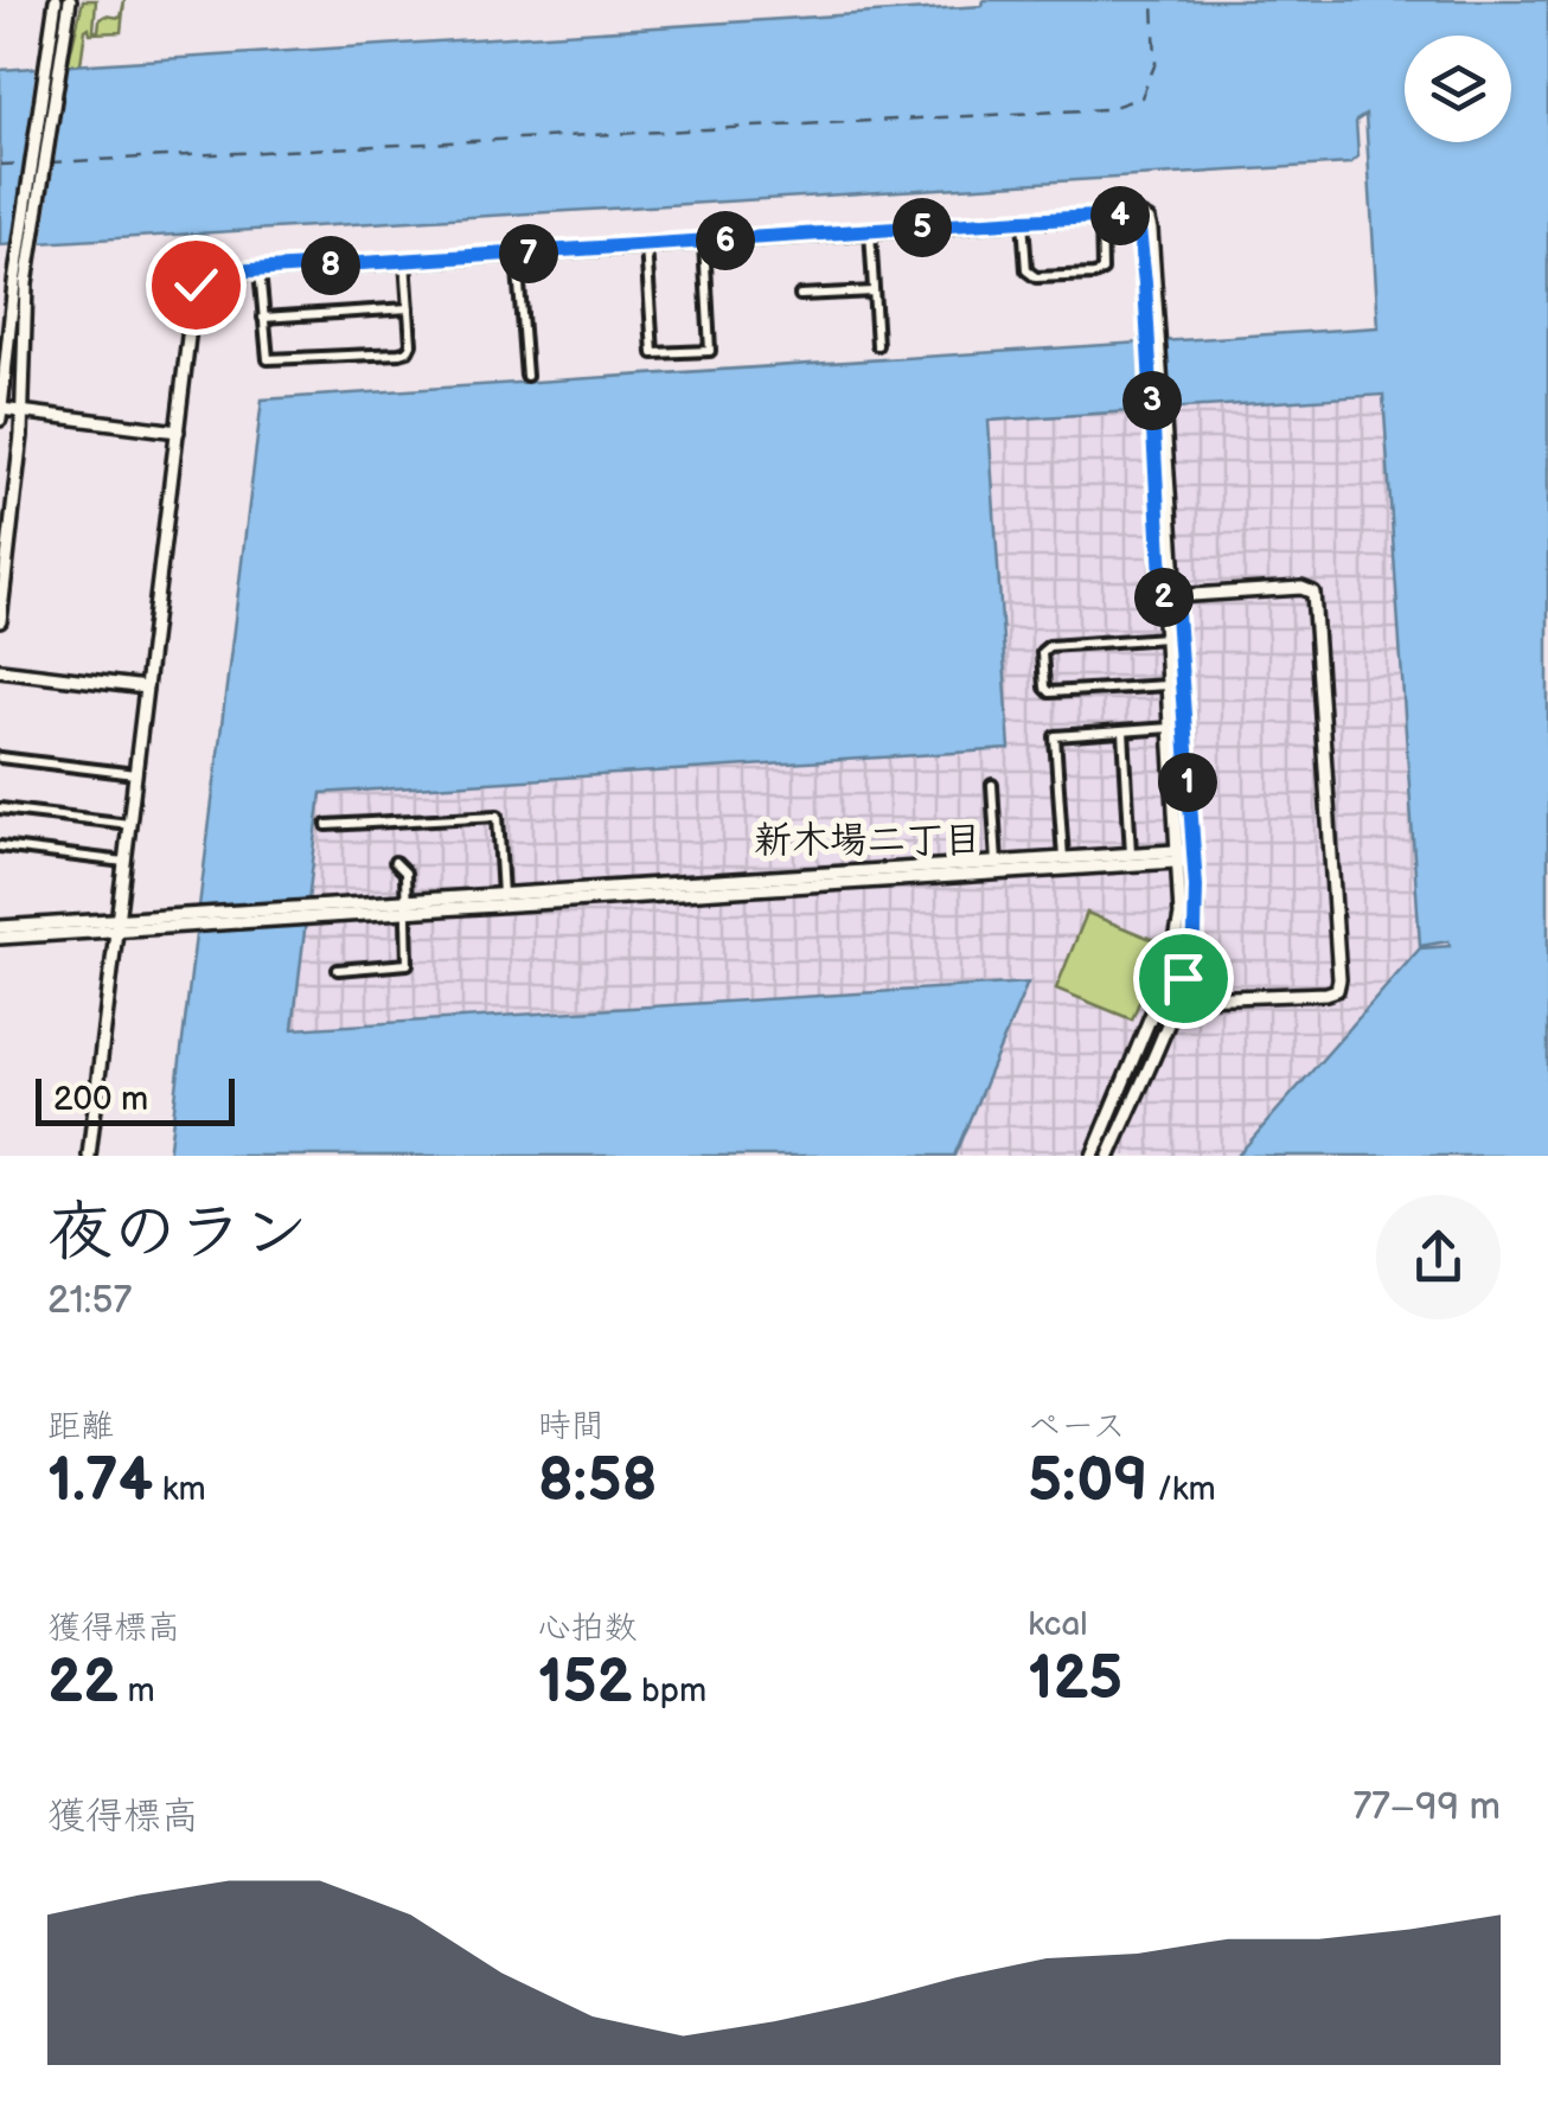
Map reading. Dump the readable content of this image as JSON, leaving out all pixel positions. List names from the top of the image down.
{
  "districts": ["新木場二丁目"],
  "scale_bar": "200 m",
  "page": {
    "pins": [
      "4",
      "5",
      "6",
      "7",
      "8",
      "3",
      "2",
      "1"
    ],
    "scale": "200 m",
    "heading": ["夜のラン", "21:57"],
    "stats": [
      ["距離", "1.74 km"],
      ["時間", "8:58"],
      ["ペース", "5:09 /km"],
      ["獲得標高", "22 m"],
      ["心拍数", "152 bpm"],
      ["kcal", "125"]
    ],
    "chart": ["獲得標高", "77–99 m"]
  }
}
